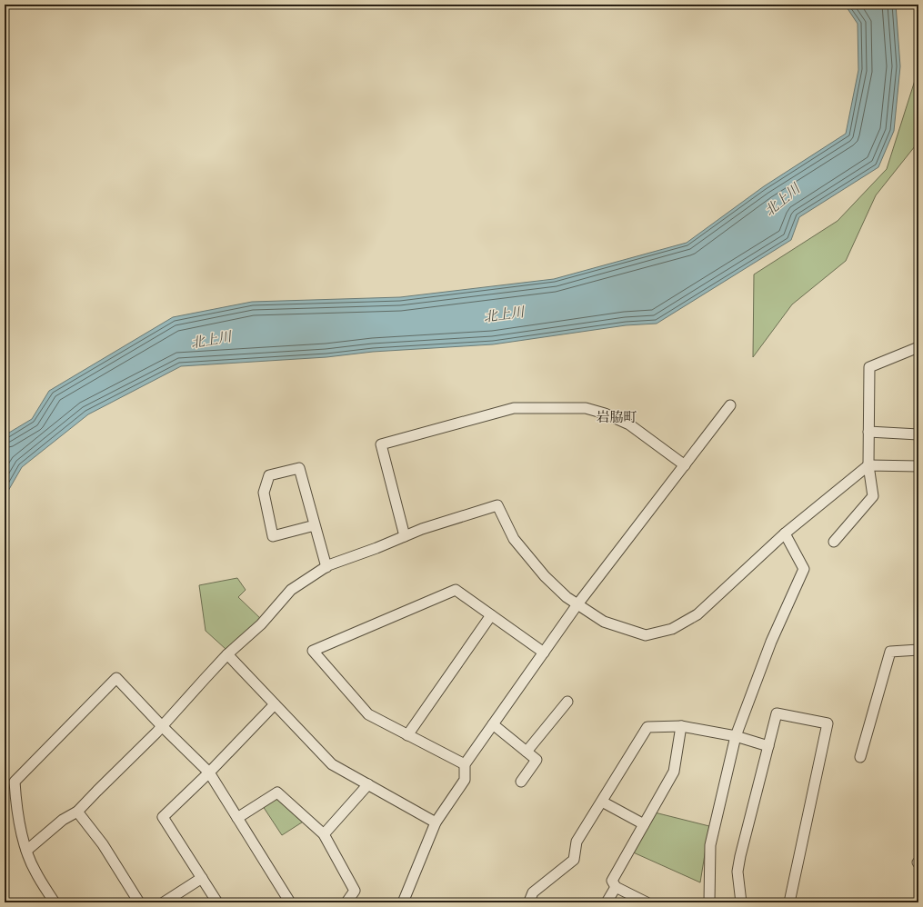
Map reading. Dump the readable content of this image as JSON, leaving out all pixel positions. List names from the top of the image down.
{
  "districts": ["岩脇町"],
  "water": ["北上川"]
}
